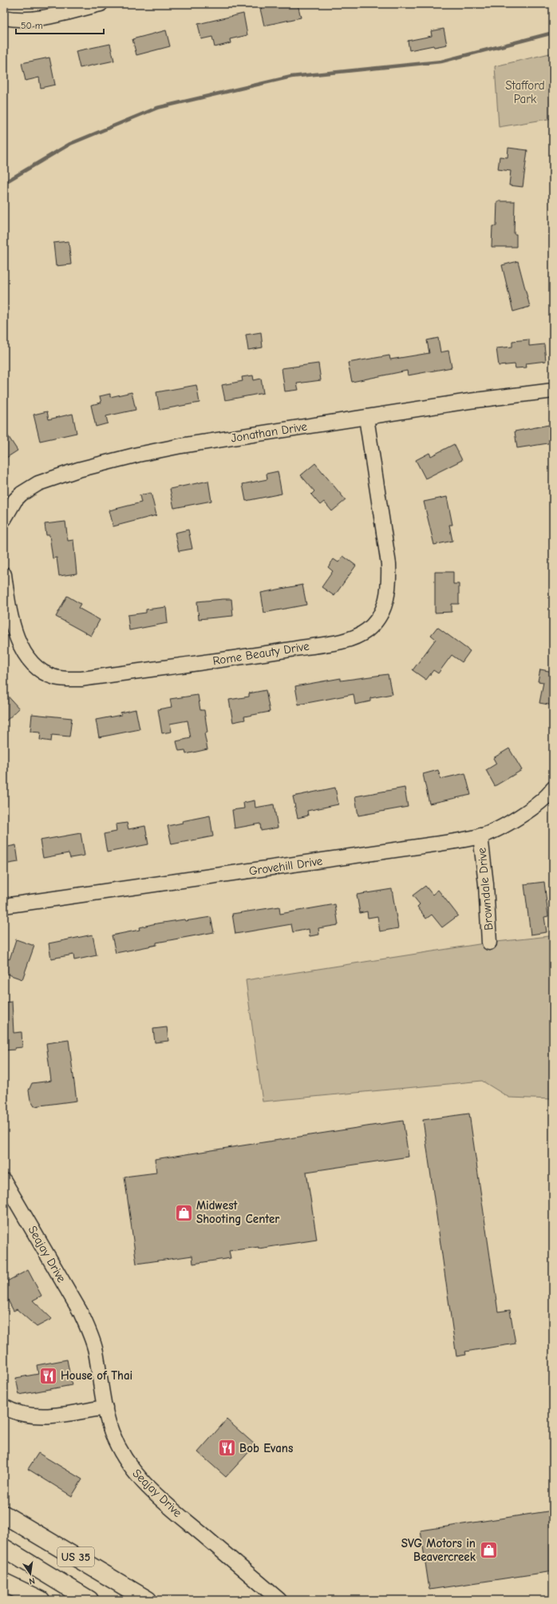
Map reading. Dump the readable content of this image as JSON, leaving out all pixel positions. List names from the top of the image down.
{
  "streets": {
    "highway": ["US 35"],
    "street": [
      "Jonathan Drive",
      "Rome Beauty Drive",
      "Grovehill Drive",
      "Browndale Drive",
      "Seajay Drive"
    ]
  },
  "crossings": [
    ["Jonathan Drive", "Rome Beauty Drive"],
    ["Grovehill Drive", "Browndale Drive"]
  ],
  "parks": ["Stafford Park"],
  "places": {
    "shop": ["Midwest Shooting Center", "SVG Motors in Beavercreek"],
    "restaurant": ["House of Thai", "Bob Evans"]
  },
  "scale_bar": "50 m",
  "north": "bottom"
}
